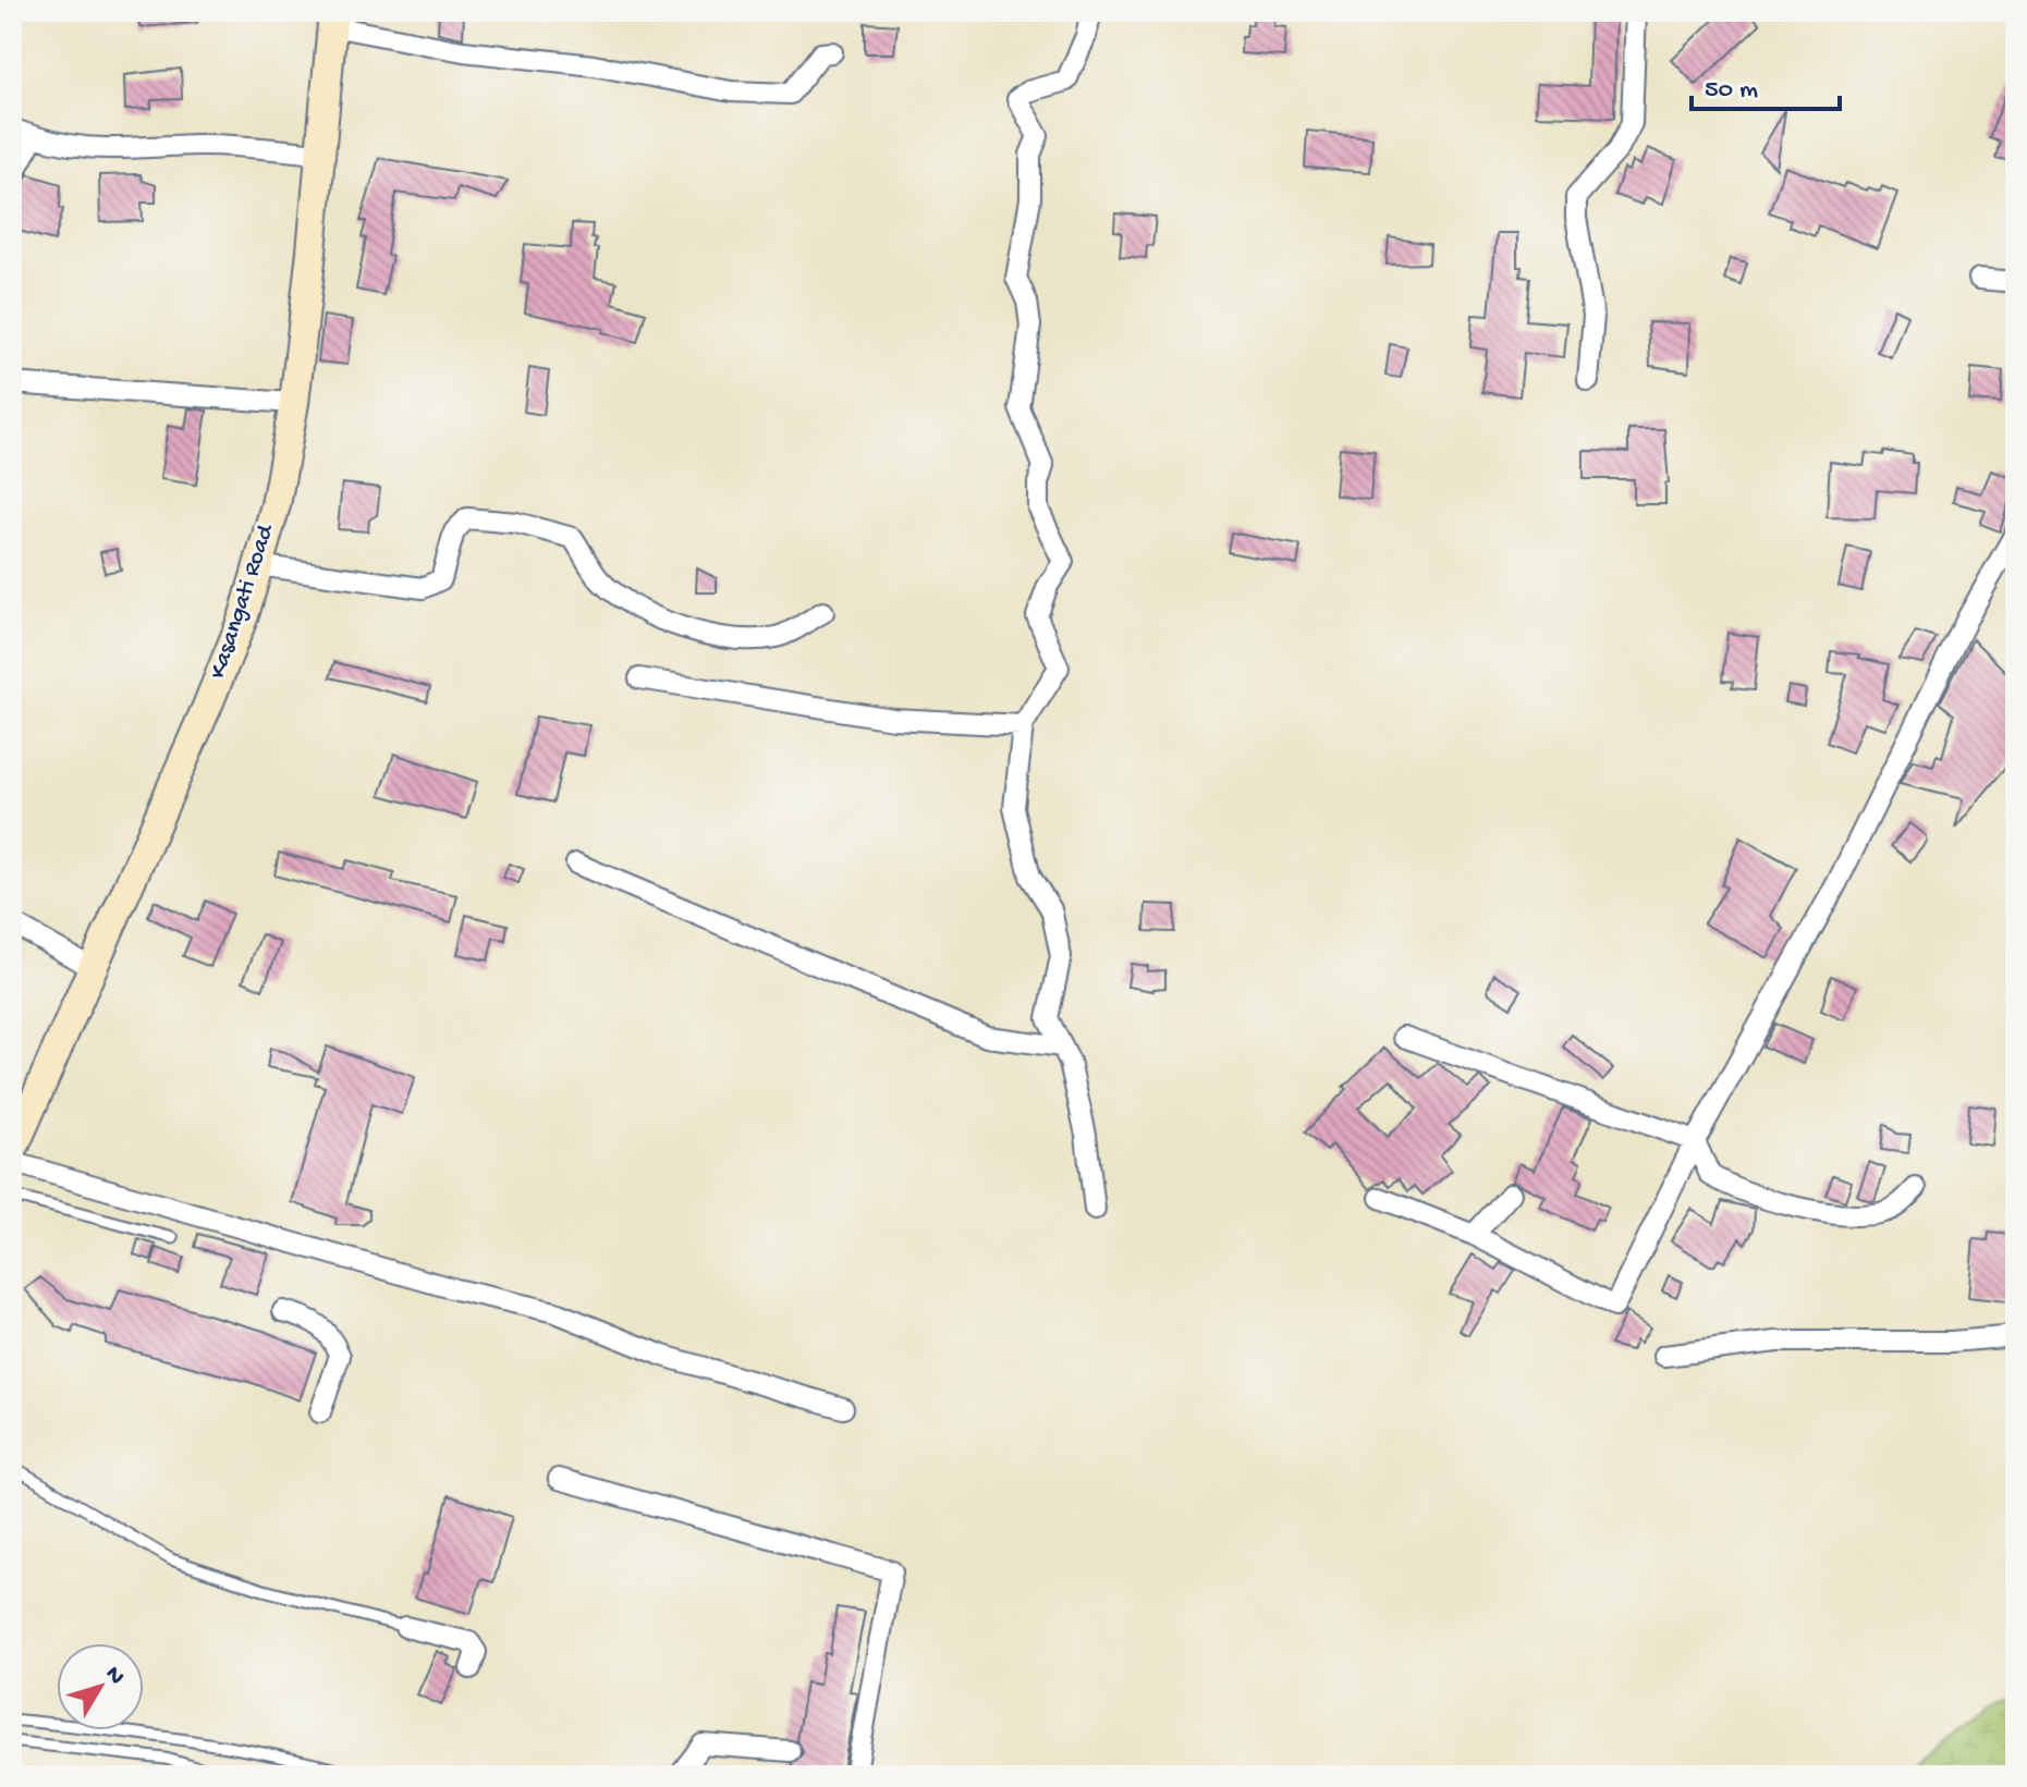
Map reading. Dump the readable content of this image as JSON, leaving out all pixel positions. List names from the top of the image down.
{
  "streets": {
    "street": ["Kasangati Road"]
  },
  "scale_bar": "50 m",
  "north": "top right"
}
